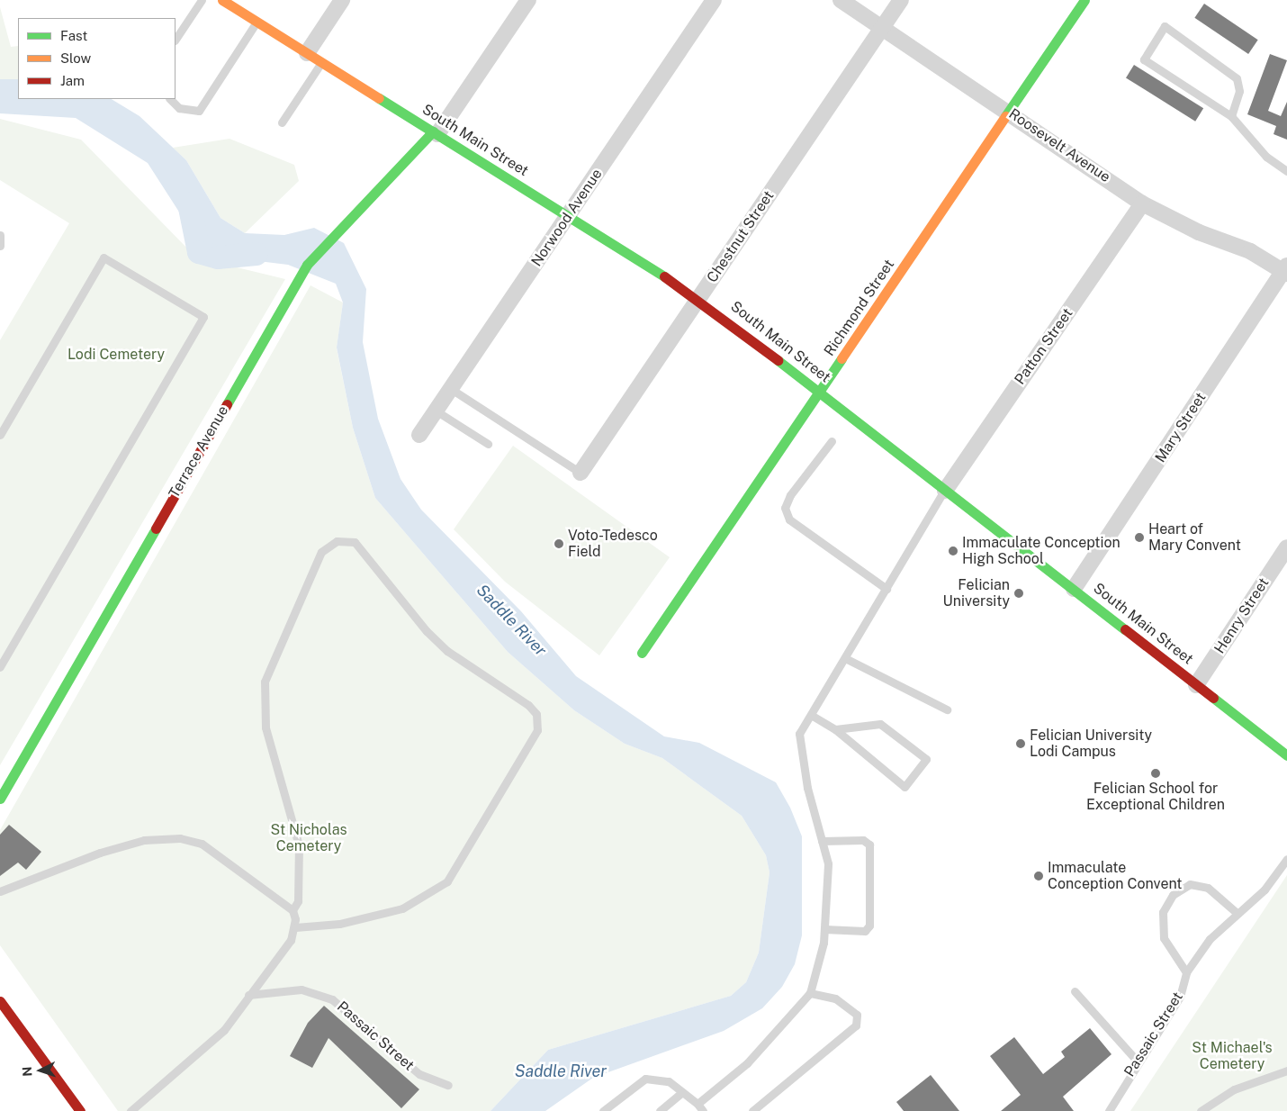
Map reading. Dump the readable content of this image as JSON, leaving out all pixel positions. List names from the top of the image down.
{
  "streets": {
    "street": [
      "South Main Street",
      "Roosevelt Avenue",
      "Norwood Avenue",
      "Chestnut Street",
      "Richmond Street",
      "Patton Street",
      "Mary Street",
      "Terrace Avenue",
      "Henry Street"
    ],
    "lane": ["Passaic Street"]
  },
  "crossings": [
    ["South Main Street", "Norwood Avenue"],
    ["South Main Street", "Chestnut Street"],
    ["South Main Street", "Richmond Street"],
    ["South Main Street", "Patton Street"],
    ["South Main Street", "Mary Street"],
    ["South Main Street", "Terrace Avenue"],
    ["South Main Street", "Henry Street"],
    ["Roosevelt Avenue", "Chestnut Street"],
    ["Roosevelt Avenue", "Richmond Street"],
    ["Roosevelt Avenue", "Patton Street"],
    ["Roosevelt Avenue", "Mary Street"]
  ],
  "water": ["Saddle River"],
  "parks": ["Lodi Cemetery", "St Nicholas Cemetery", "St Michael's Cemetery"],
  "places": [
    "Heart of Mary Convent",
    "Voto-Tedesco Field",
    "Immaculate Conception High School",
    "Felician University",
    "Felician University Lodi Campus",
    "Felician School for Exceptional Children",
    "Immaculate Conception Convent"
  ],
  "legend": ["Fast", "Slow", "Jam"],
  "north": "left"
}
